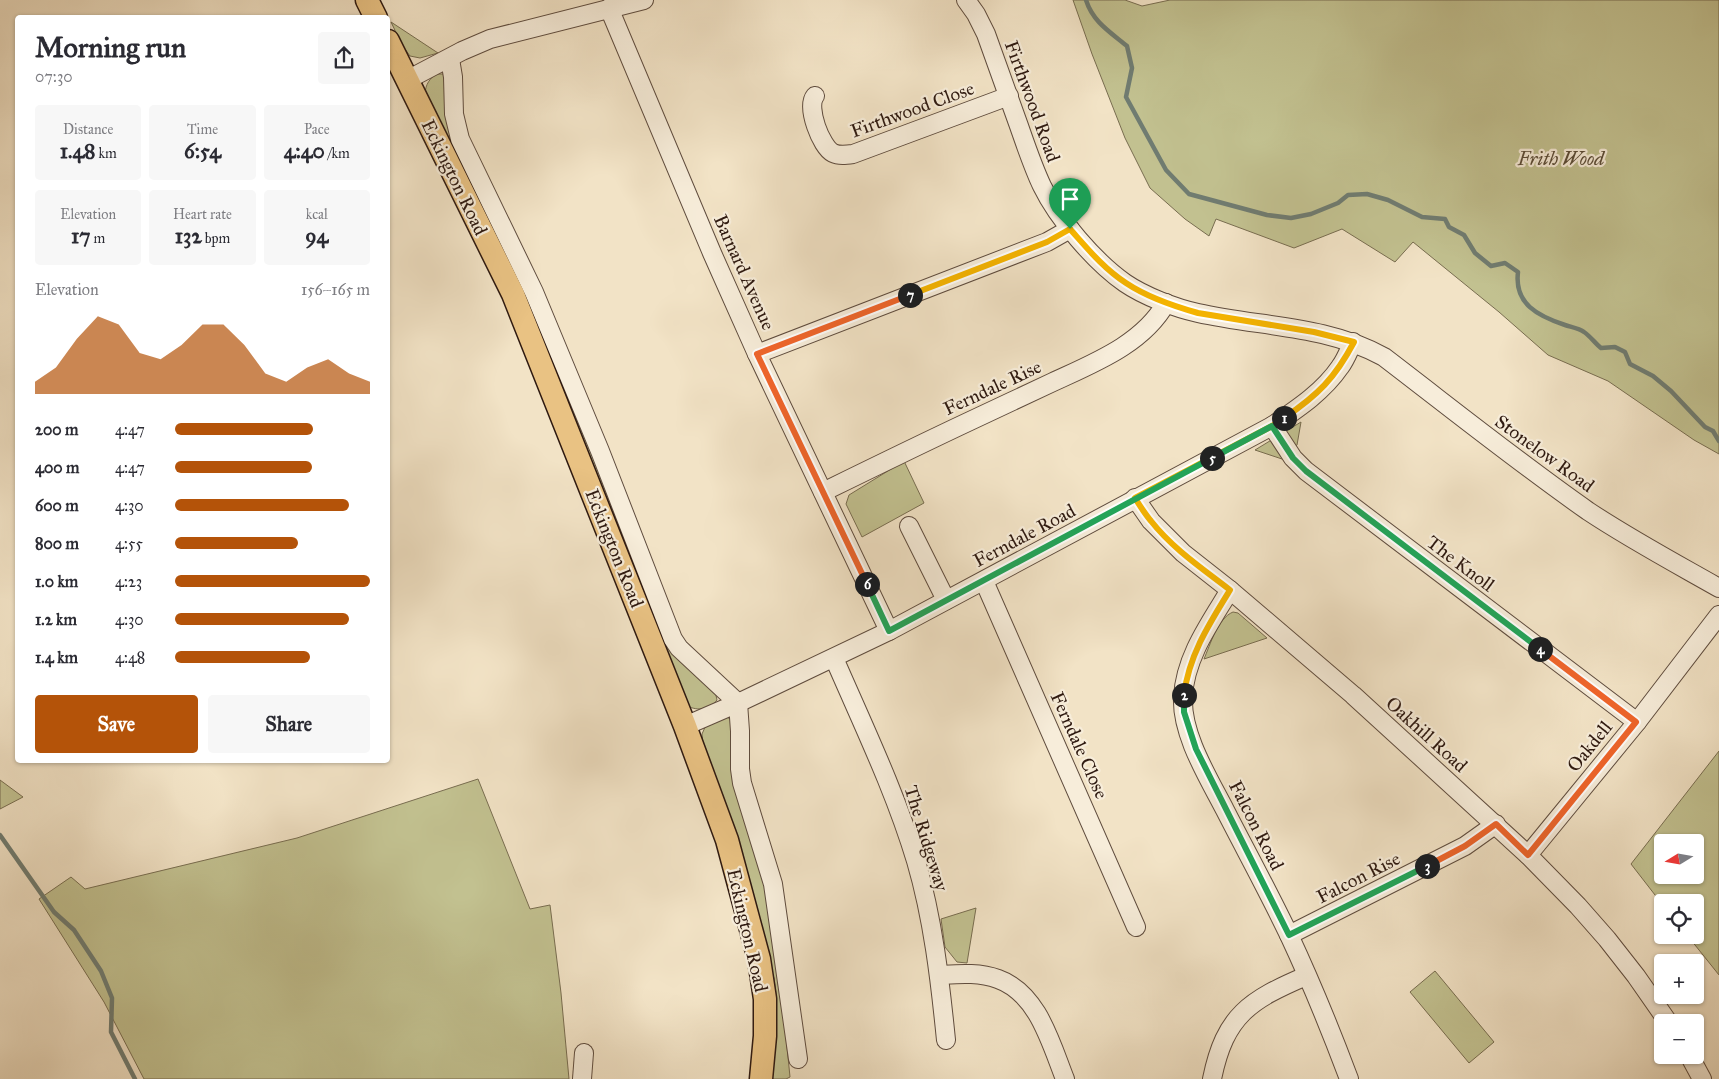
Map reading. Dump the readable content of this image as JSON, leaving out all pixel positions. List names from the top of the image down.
{
  "streets": {
    "main road": ["Eckington Road"],
    "street": [
      "Firthwood Road",
      "Firthwood Close",
      "Barnard Avenue",
      "Ferndale Rise",
      "Stonelow Road",
      "Ferndale Road",
      "The Knoll",
      "Oakhill Road",
      "Ferndale Close",
      "Oakdell",
      "Falcon Road",
      "The Ridgeway",
      "Falcon Rise"
    ]
  },
  "crossings": [
    ["Firthwood Road", "Firthwood Close"],
    ["Firthwood Road", "Ferndale Rise"],
    ["Firthwood Road", "Stonelow Road"],
    ["Firthwood Road", "Ferndale Road"],
    ["Eckington Road", "Ferndale Road"],
    ["Barnard Avenue", "Ferndale Rise"],
    ["Barnard Avenue", "Ferndale Road"],
    ["Stonelow Road", "Ferndale Road"],
    ["Ferndale Road", "The Knoll"],
    ["Ferndale Road", "Oakhill Road"],
    ["Ferndale Road", "Ferndale Close"],
    ["Ferndale Road", "The Ridgeway"],
    ["The Knoll", "Oakdell"],
    ["Oakhill Road", "Oakdell"],
    ["Oakhill Road", "Falcon Road"],
    ["Oakhill Road", "Falcon Rise"],
    ["Falcon Road", "Falcon Rise"]
  ],
  "parks": ["Frith Wood"],
  "north": "left",
  "page": {
    "heading": ["Morning run", "07:30"],
    "stats": [
      ["Distance", "1.48 km"],
      ["Time", "6:54"],
      ["Pace", "4:40 /km"],
      ["Elevation", "17 m"],
      ["Heart rate", "132 bpm"],
      ["kcal", "94"]
    ],
    "chart": ["Elevation", "156–165 m"],
    "pins": [
      "7",
      "1",
      "5",
      "6",
      "4",
      "2",
      "3"
    ],
    "list": [
      {
        "name": "200 m",
        "note": "4:47"
      },
      {
        "name": "400 m",
        "note": "4:47"
      },
      {
        "name": "600 m",
        "note": "4:30"
      },
      {
        "name": "800 m",
        "note": "4:55"
      },
      {
        "name": "1.0 km",
        "note": "4:23"
      },
      {
        "name": "1.2 km",
        "note": "4:30"
      },
      {
        "name": "1.4 km",
        "note": "4:48"
      }
    ],
    "buttons": ["Save", "Share"],
    "map_buttons": ["+", "−"]
  }
}
